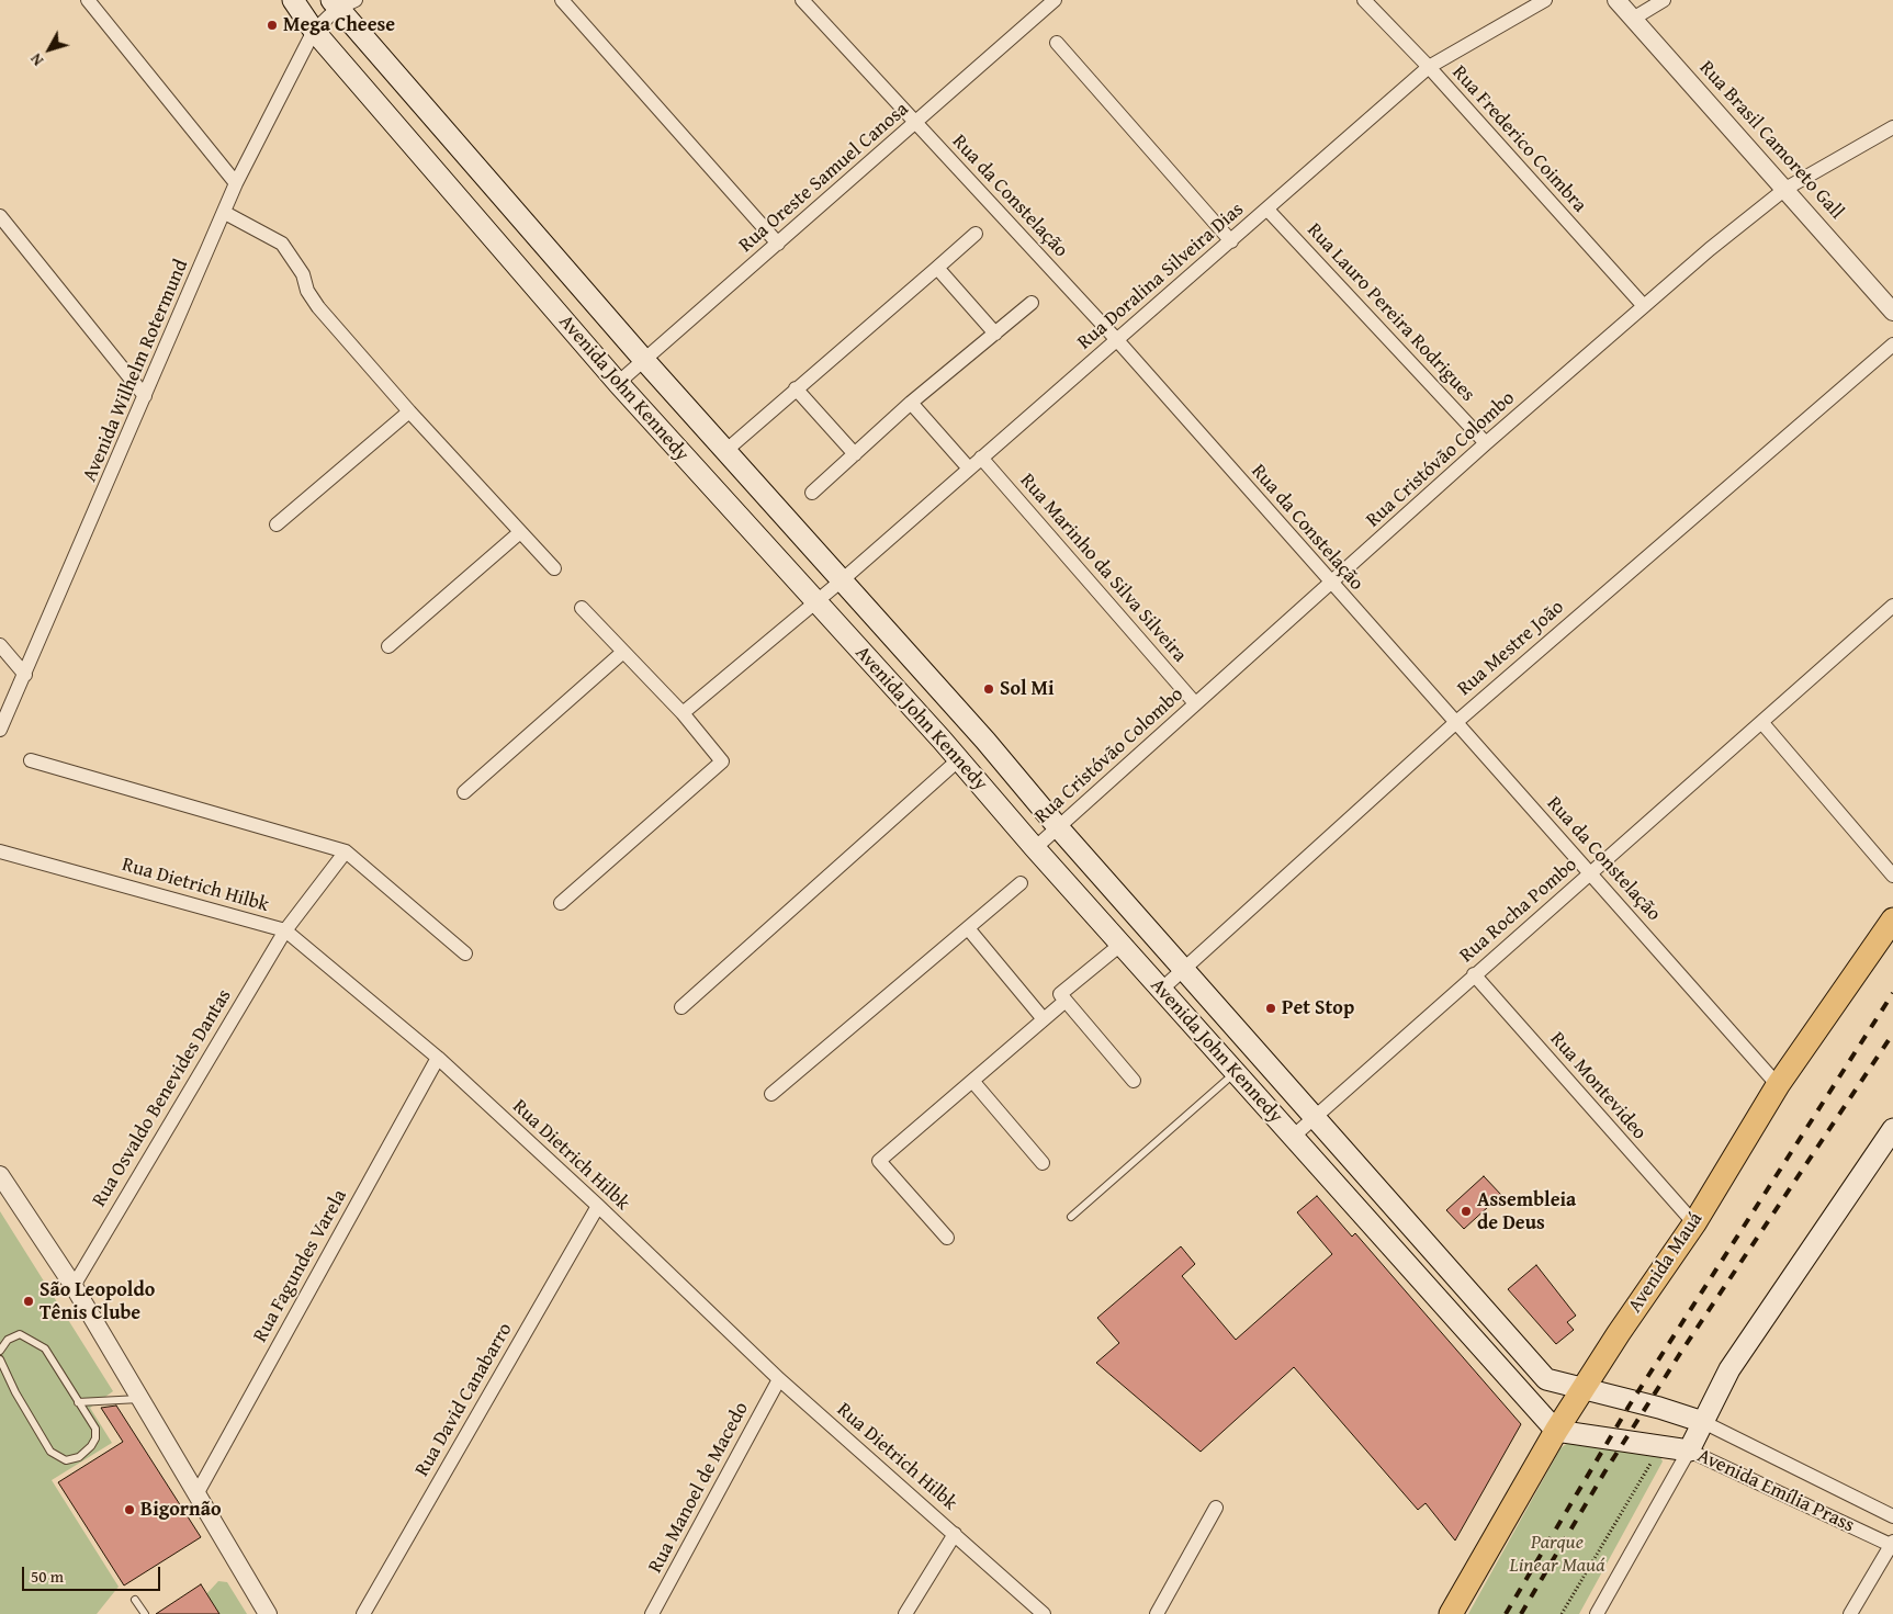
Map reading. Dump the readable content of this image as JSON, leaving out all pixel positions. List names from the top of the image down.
{
  "streets": {
    "main road": ["Avenida John Kennedy", "Avenida Mauá", "Avenida Emília Prass"],
    "street": [
      "Rua Frederico Coimbra",
      "Rua Brasil Camoreto Gall",
      "Rua Oreste Samuel Canosa",
      "Rua da Constelação",
      "Rua Doralina Silveira Dias",
      "Rua Lauro Pereira Rodrigues",
      "Avenida Wilhelm Rotermund",
      "Rua Cristóvão Colombo",
      "Rua Marinho da Silva Silveira",
      "Rua Mestre João",
      "Rua Dietrich Hilbk",
      "Rua Rocha Pombo",
      "Rua Montevideo",
      "Rua Osvaldo Benevides Dantas",
      "Rua Fagundes Varela",
      "Rua David Canabarro",
      "Rua Manoel de Macedo"
    ]
  },
  "crossings": [
    ["Rua Frederico Coimbra", "Rua Doralina Silveira Dias"],
    ["Rua Frederico Coimbra", "Rua Cristóvão Colombo"],
    ["Rua Brasil Camoreto Gall", "Rua Cristóvão Colombo"],
    ["Rua Oreste Samuel Canosa", "Rua da Constelação"],
    ["Rua Oreste Samuel Canosa", "Avenida John Kennedy"],
    ["Rua da Constelação", "Rua Doralina Silveira Dias"],
    ["Rua da Constelação", "Rua Cristóvão Colombo"],
    ["Rua da Constelação", "Rua Mestre João"],
    ["Rua da Constelação", "Rua Rocha Pombo"],
    ["Rua da Constelação", "Avenida Mauá"],
    ["Rua Doralina Silveira Dias", "Rua Lauro Pereira Rodrigues"],
    ["Rua Doralina Silveira Dias", "Avenida John Kennedy"],
    ["Rua Doralina Silveira Dias", "Rua Marinho da Silva Silveira"],
    ["Rua Lauro Pereira Rodrigues", "Rua Cristóvão Colombo"],
    ["Avenida Wilhelm Rotermund", "Avenida John Kennedy"],
    ["Avenida John Kennedy", "Rua Cristóvão Colombo"],
    ["Avenida John Kennedy", "Rua Mestre João"],
    ["Avenida John Kennedy", "Rua Rocha Pombo"],
    ["Avenida John Kennedy", "Avenida Mauá"],
    ["Avenida John Kennedy", "Avenida Emília Prass"],
    ["Rua Cristóvão Colombo", "Rua Marinho da Silva Silveira"],
    ["Rua Dietrich Hilbk", "Rua Osvaldo Benevides Dantas"],
    ["Rua Dietrich Hilbk", "Rua Fagundes Varela"],
    ["Rua Dietrich Hilbk", "Rua David Canabarro"],
    ["Rua Dietrich Hilbk", "Rua Manoel de Macedo"],
    ["Rua Rocha Pombo", "Rua Montevideo"],
    ["Rua Montevideo", "Avenida Mauá"],
    ["Avenida Mauá", "Avenida Emília Prass"]
  ],
  "parks": ["Parque Linear Mauá"],
  "places": [
    "Mega Cheese",
    "Sol Mi",
    "Pet Stop",
    "Assembleia de Deus",
    "São Leopoldo Tênis Clube",
    "Bigornão"
  ],
  "scale_bar": "50 m",
  "north": "bottom left"
}
